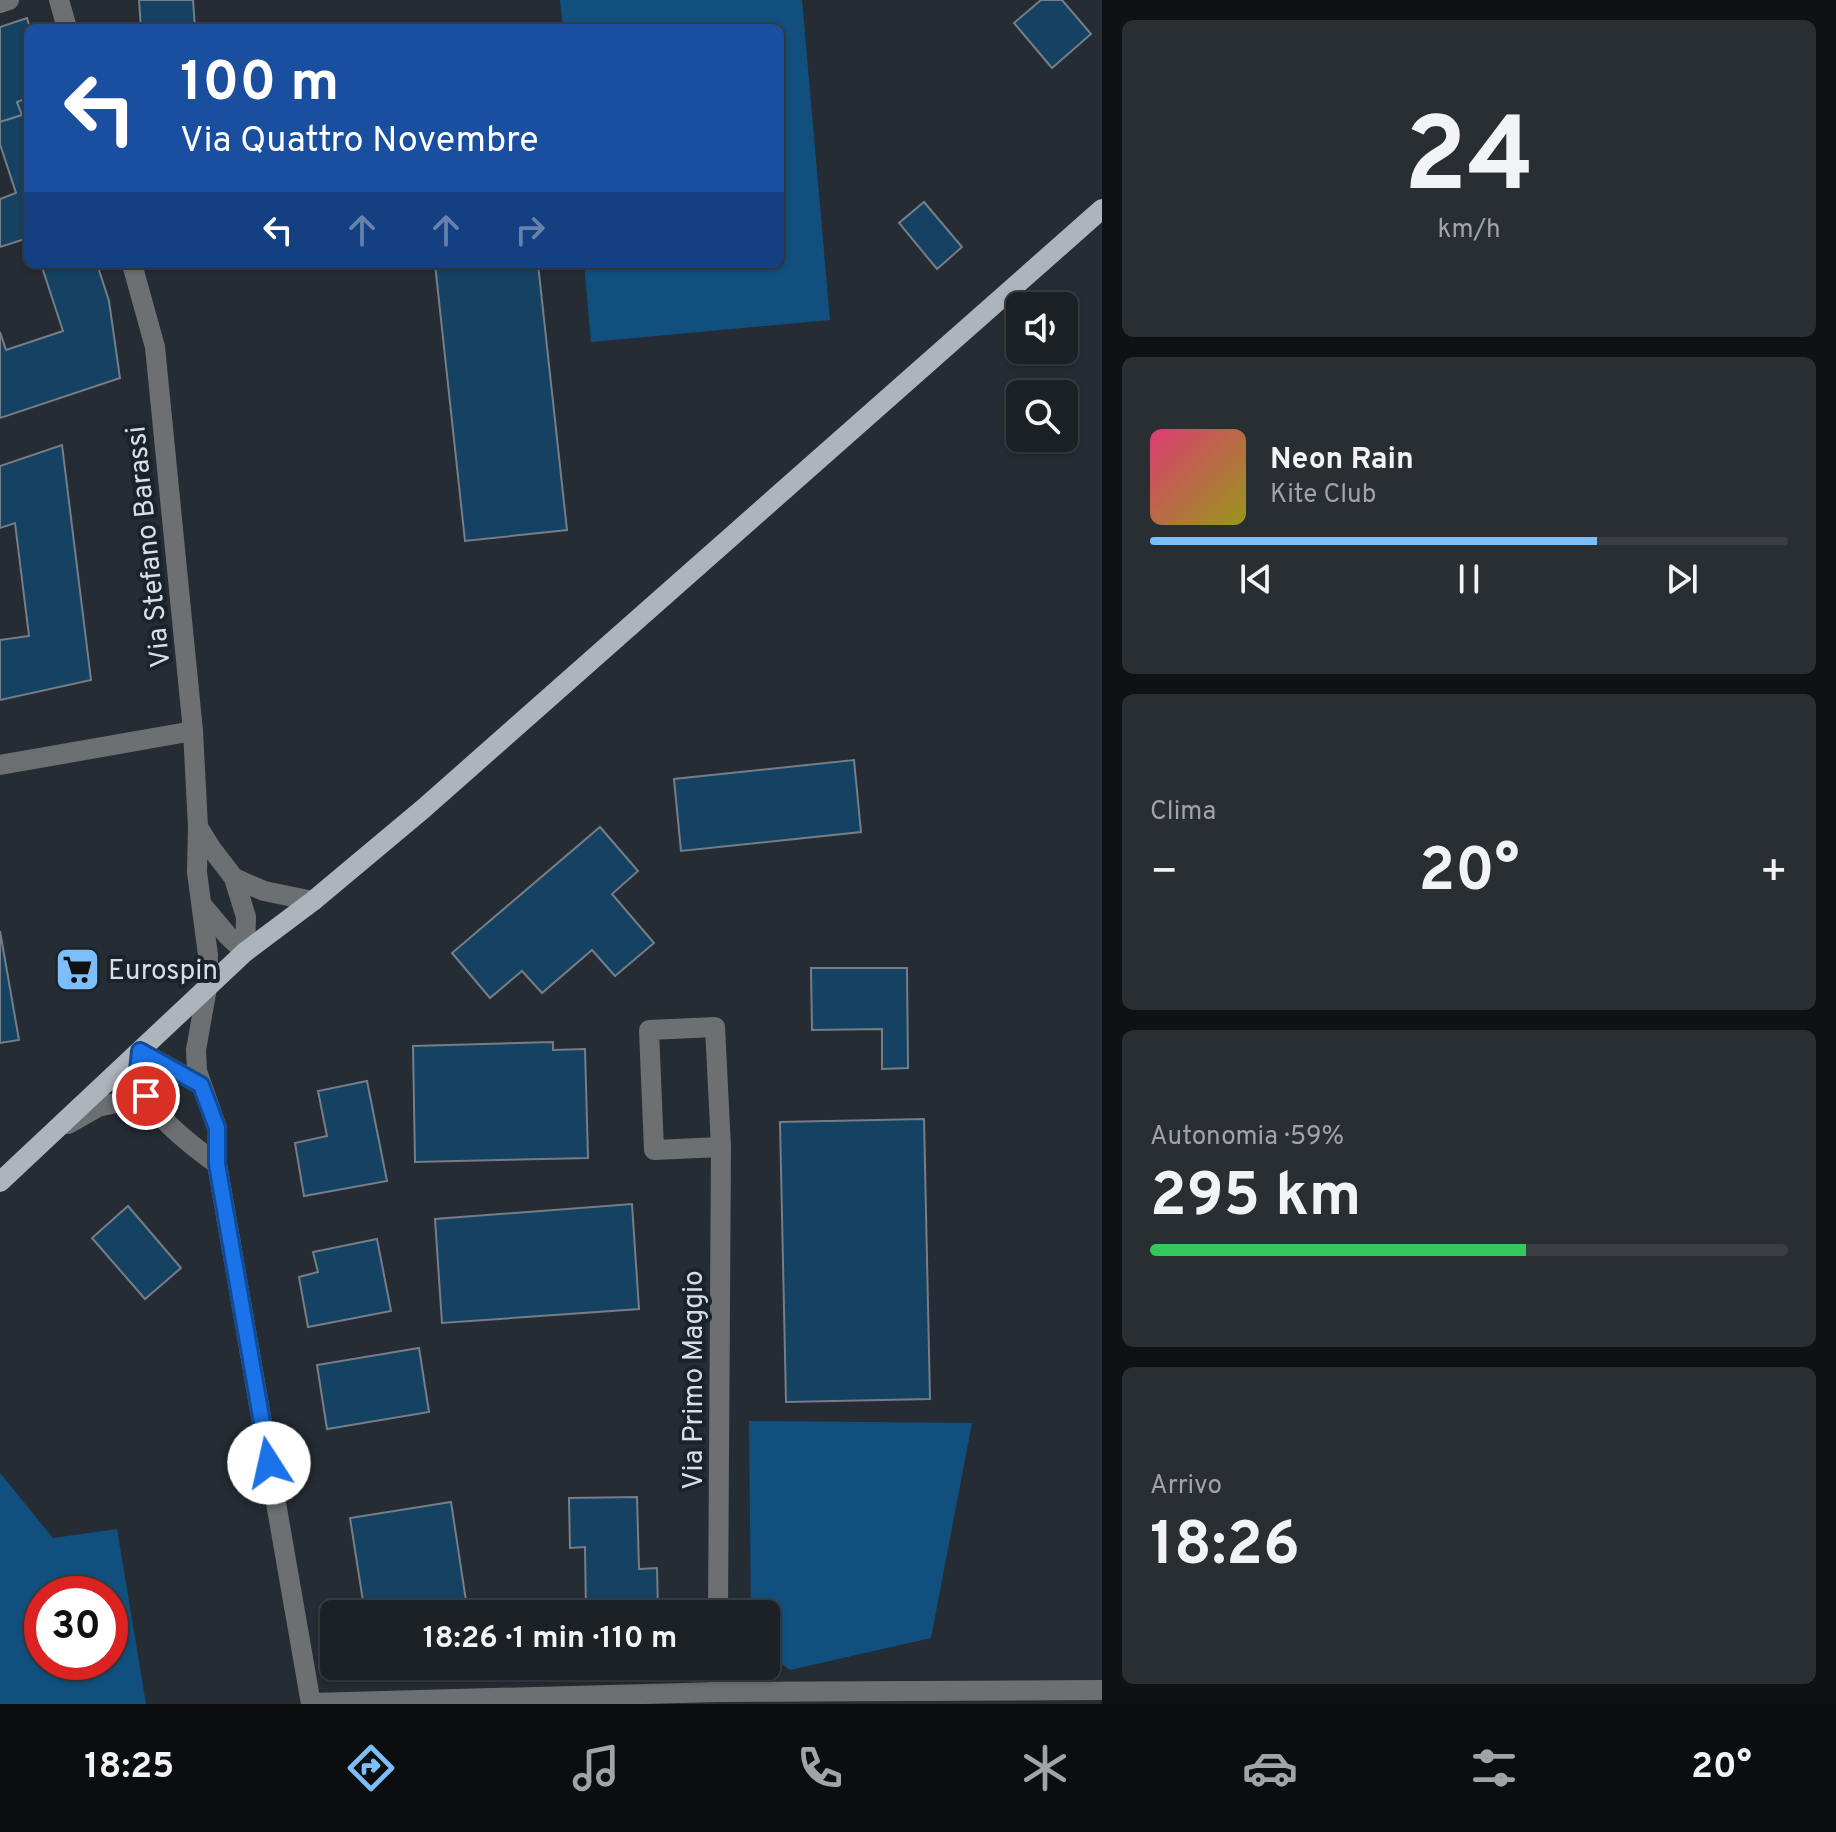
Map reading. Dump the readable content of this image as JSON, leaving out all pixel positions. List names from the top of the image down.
{
  "streets": {
    "street": ["Via Stefano Barassi", "Via Primo Maggio"]
  },
  "places": {
    "supermarket": ["Eurospin"]
  },
  "page": {
    "tile": [
      ["24", "km/h"],
      "Clima",
      ["Autonomia · 59%", "295 km"],
      ["Arrivo", "18:26"]
    ],
    "turn": ["100 m", "Via Quattro Novembre"],
    "song": ["Neon Rain", "Kite Club"],
    "heat": ["−", "20°", "+"],
    "limit": "30",
    "trip": "18:26 · 1 min · 110 m",
    "tabs": ["18:25", "20°"]
  }
}
